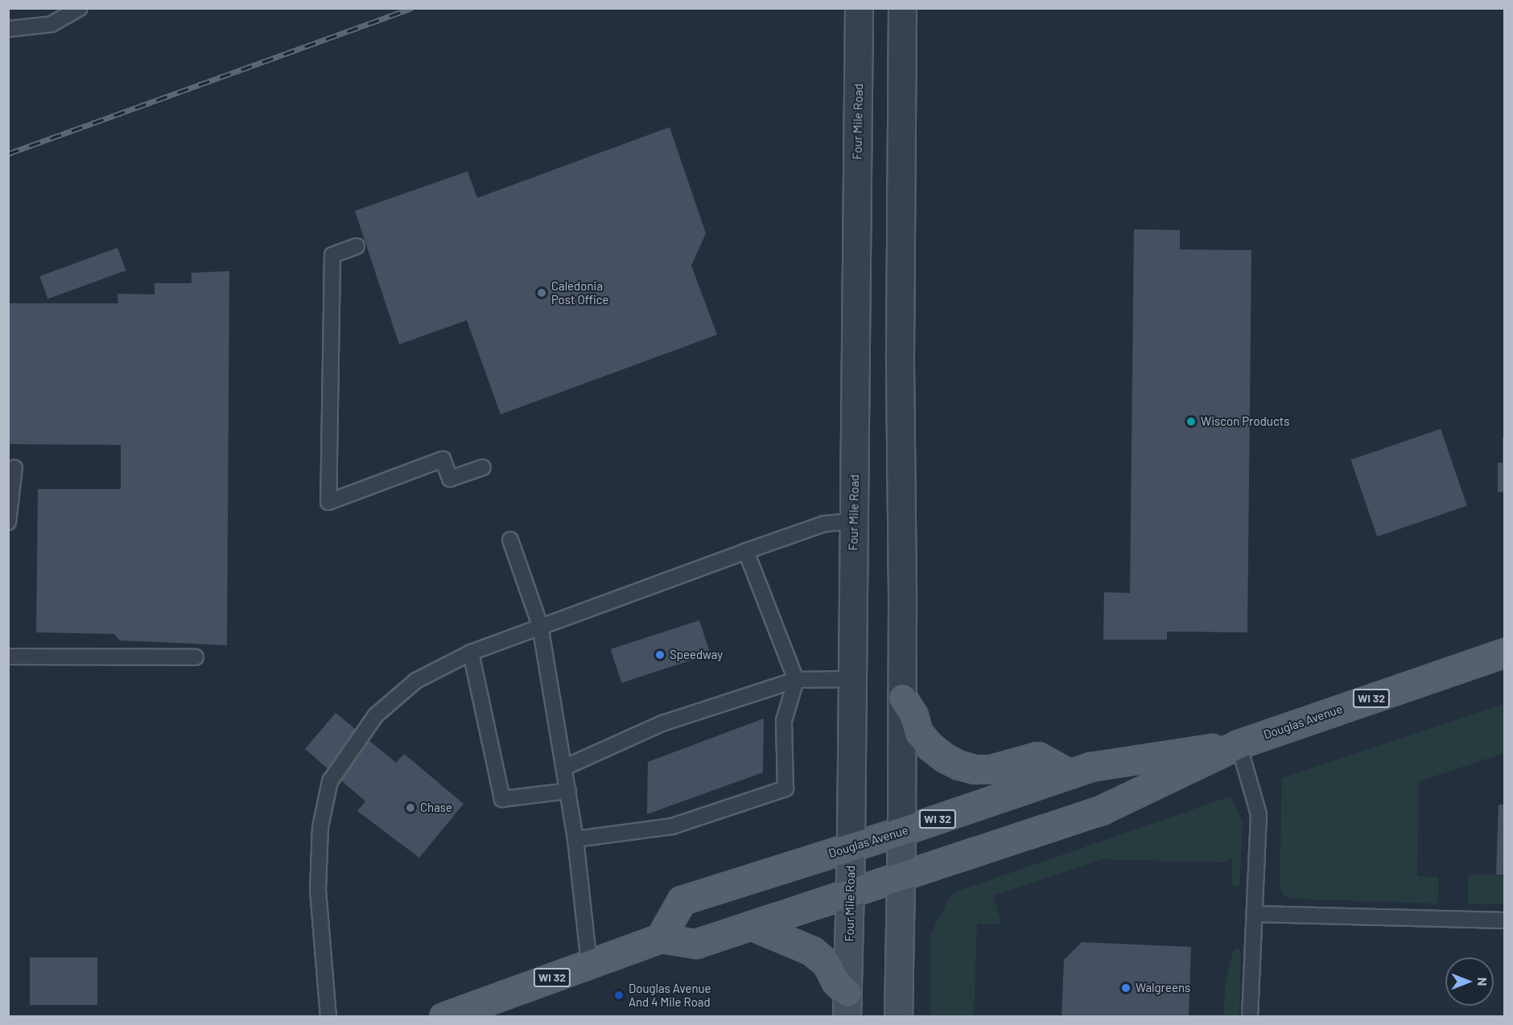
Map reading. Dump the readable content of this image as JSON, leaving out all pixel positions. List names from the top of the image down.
{
  "streets": {
    "main road": ["Four Mile Road", "WI 32", "Douglas Avenue"]
  },
  "crossings": [
    ["Four Mile Road", "Douglas Avenue"]
  ],
  "places": [
    "Caledonia Post Office",
    "Wiscon Products",
    "Speedway",
    "Chase",
    "Walgreens",
    "Douglas Avenue And 4 Mile Road"
  ],
  "north": "right"
}
